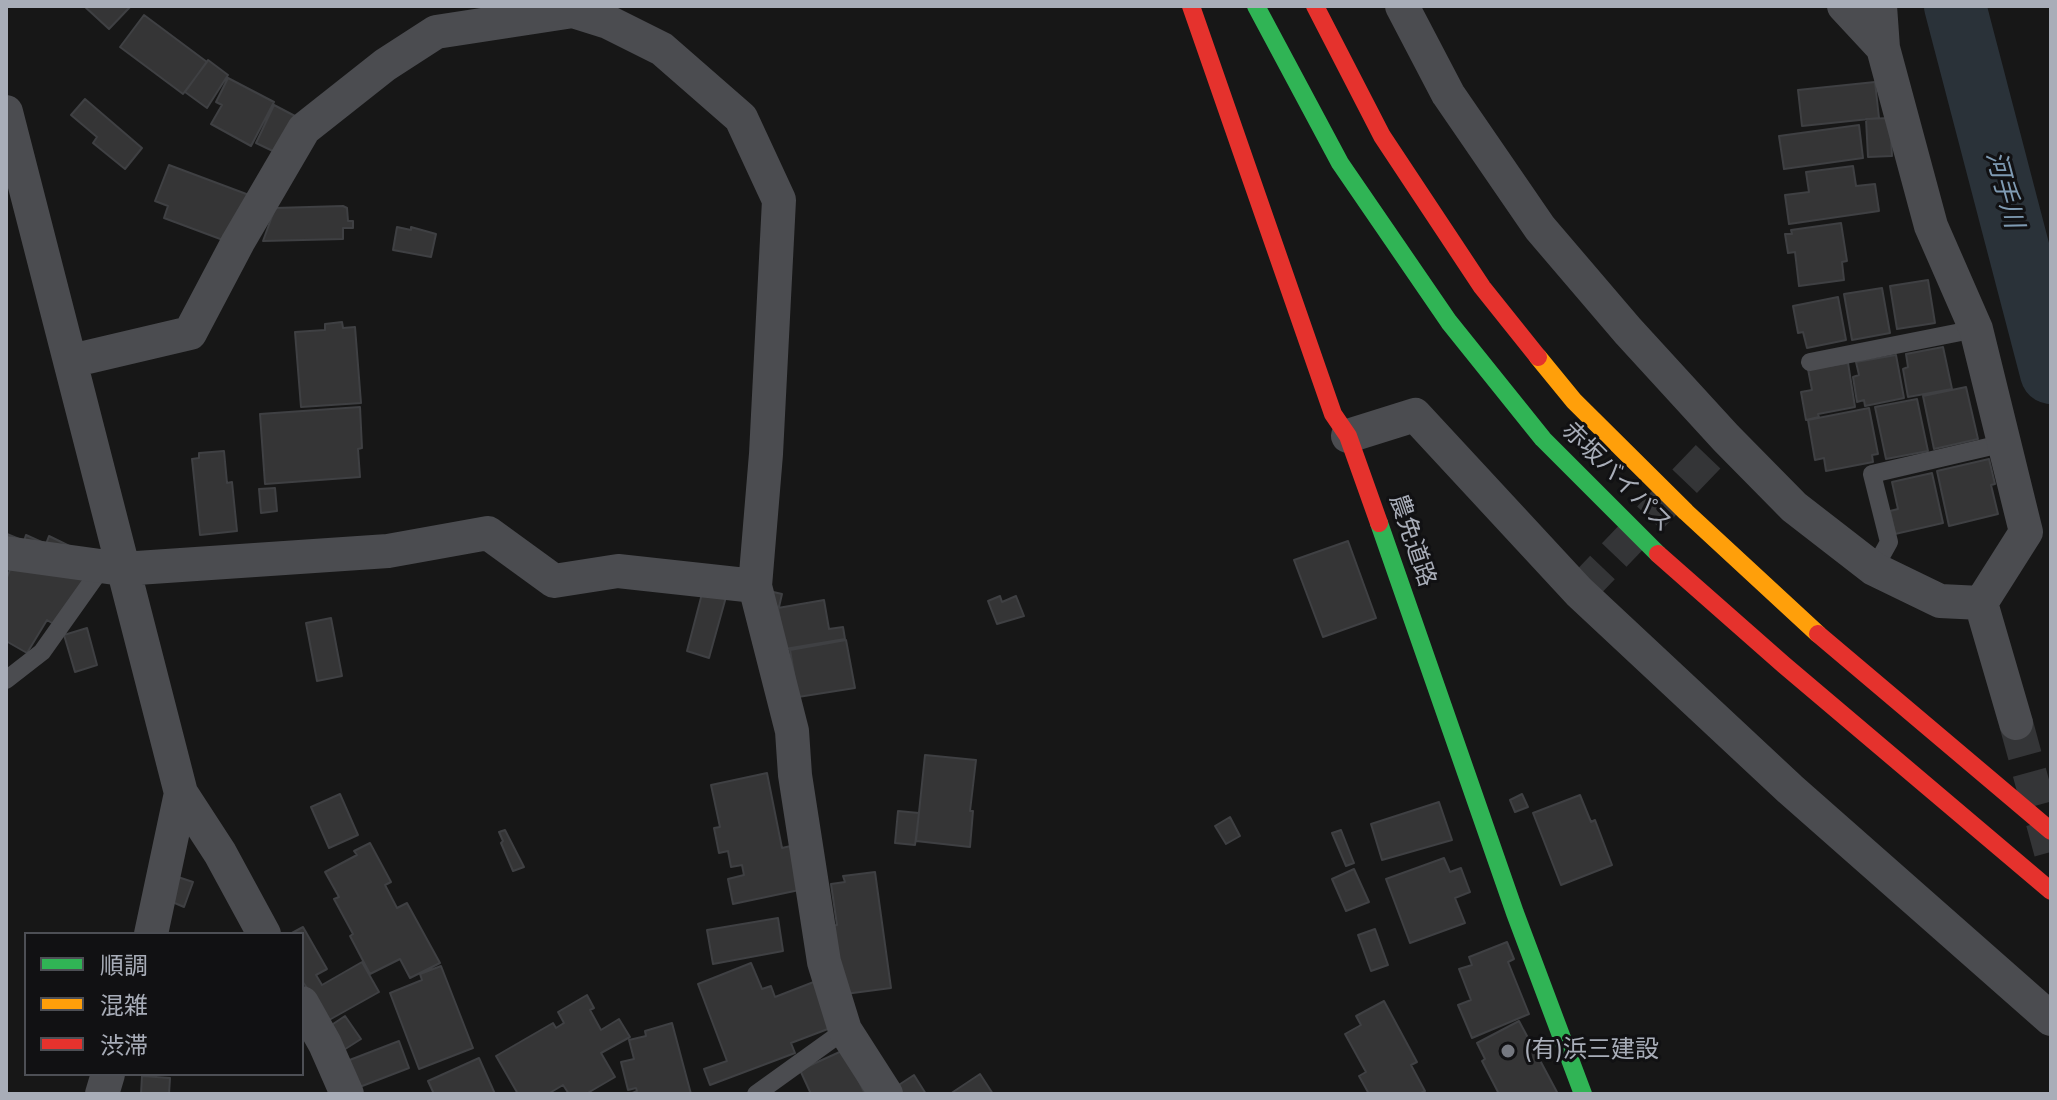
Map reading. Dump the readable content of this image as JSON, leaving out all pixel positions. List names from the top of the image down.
{
  "streets": {
    "main road": ["赤坂バイパス", "農免道路"]
  },
  "water": ["河手川"],
  "places": ["(有)浜三建設"],
  "legend": ["順調", "混雑", "渋滞"]
}
